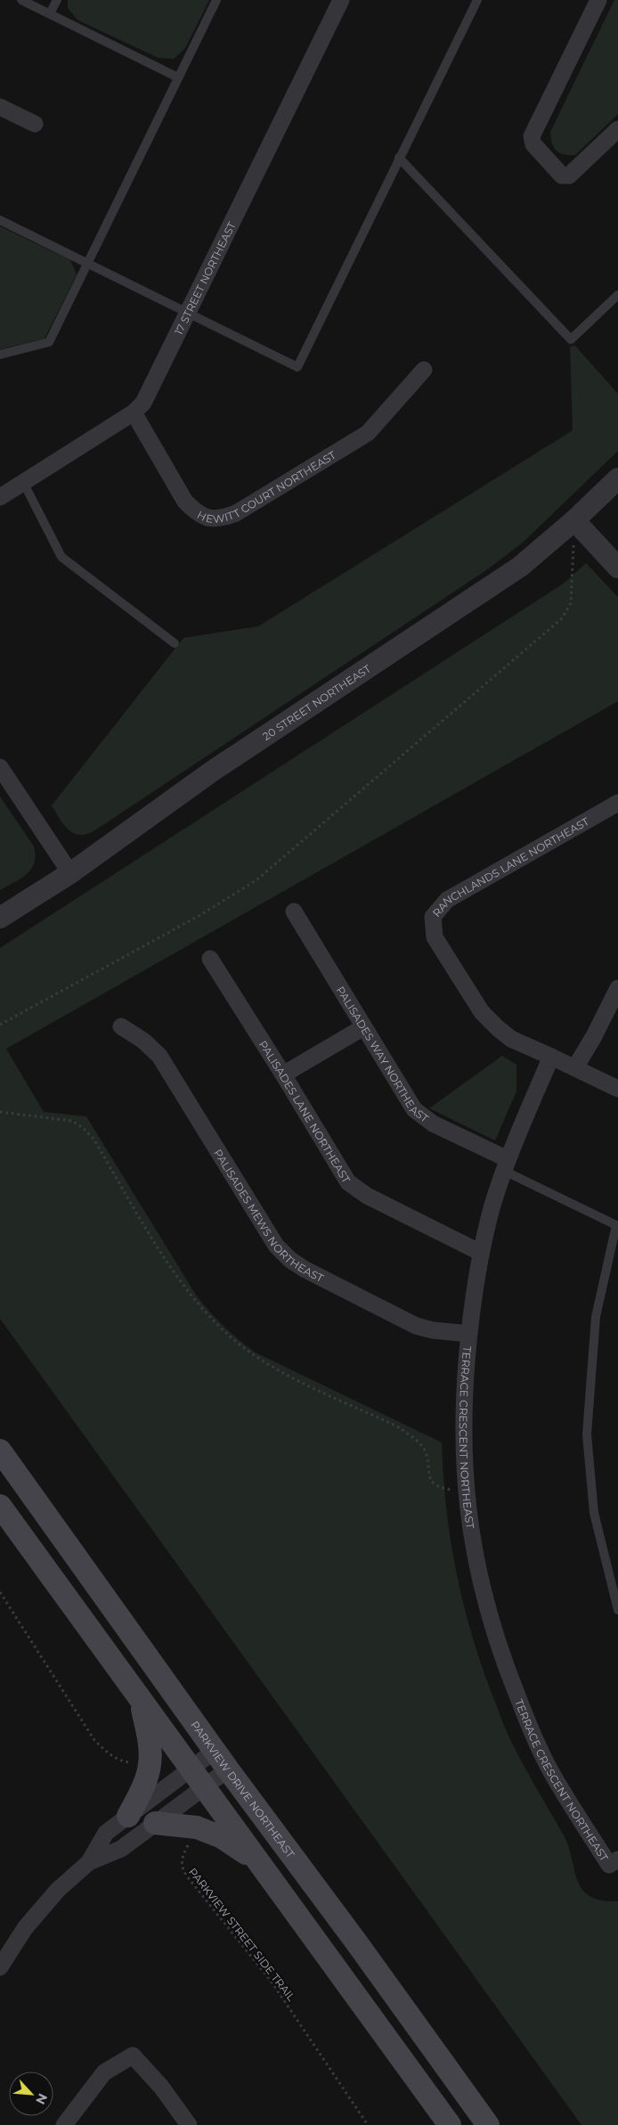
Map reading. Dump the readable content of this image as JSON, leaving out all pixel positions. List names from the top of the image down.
{
  "streets": {
    "main road": ["PARKVIEW DRIVE NORTHEAST"],
    "street": [
      "17 STREET NORTHEAST",
      "HEWITT COURT NORTHEAST",
      "20 STREET NORTHEAST",
      "RANCHLANDS LANE NORTHEAST",
      "PALISADES WAY NORTHEAST",
      "PALISADES LANE NORTHEAST",
      "PALISADES MEWS NORTHEAST",
      "TERRACE CRESCENT NORTHEAST"
    ],
    "path": ["PARKVIEW STREET SIDE TRAIL"]
  },
  "crossings": [
    ["17 STREET NORTHEAST", "HEWITT COURT NORTHEAST"],
    ["RANCHLANDS LANE NORTHEAST", "TERRACE CRESCENT NORTHEAST"],
    ["PALISADES WAY NORTHEAST", "TERRACE CRESCENT NORTHEAST"],
    ["PALISADES LANE NORTHEAST", "TERRACE CRESCENT NORTHEAST"],
    ["PALISADES MEWS NORTHEAST", "TERRACE CRESCENT NORTHEAST"]
  ],
  "north": "bottom right"
}
